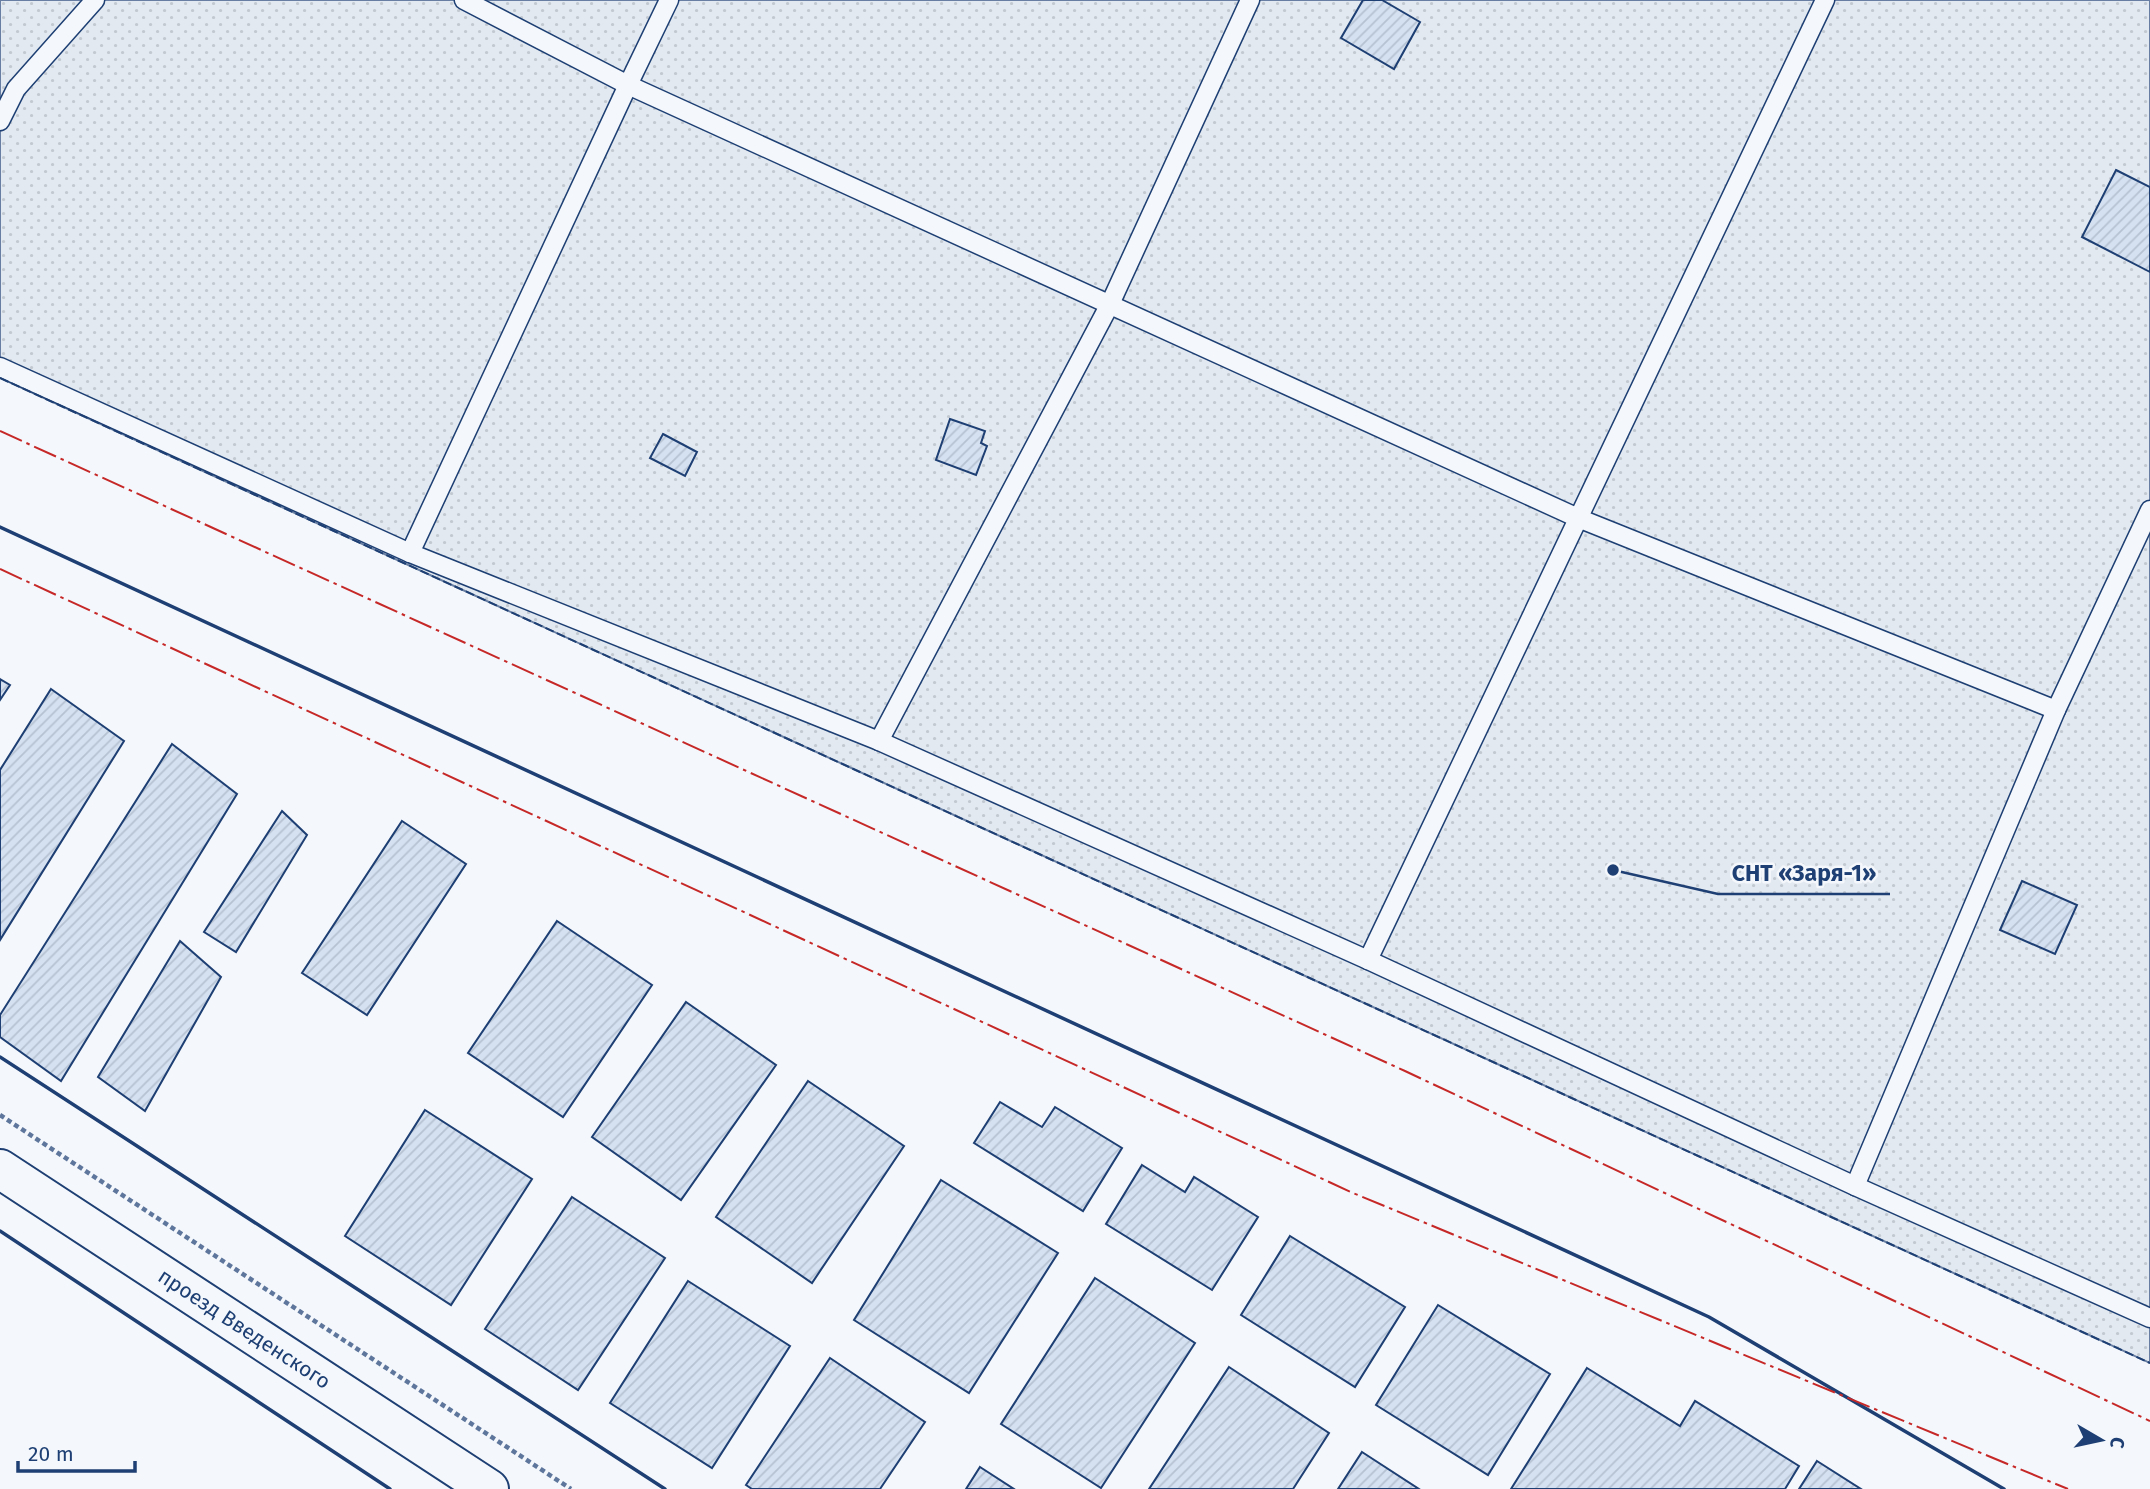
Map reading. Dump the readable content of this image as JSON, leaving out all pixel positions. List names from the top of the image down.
{
  "streets": {
    "street": ["проезд Введенского"]
  },
  "places": ["СНТ «Заря-1»"],
  "scale_bar": "20 m",
  "north": "right"
}
